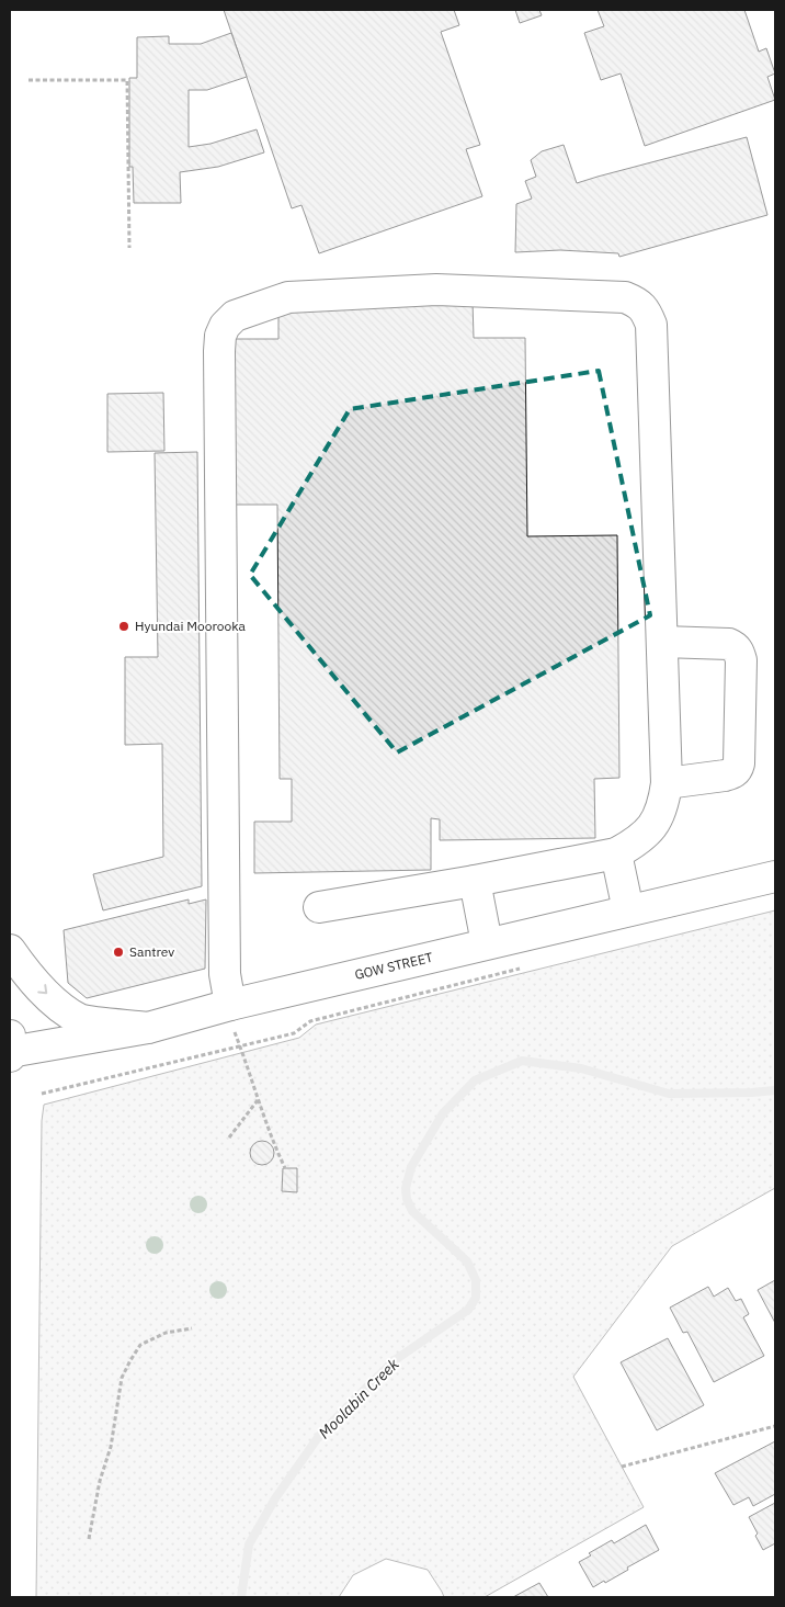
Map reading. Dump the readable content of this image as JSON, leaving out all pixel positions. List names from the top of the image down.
{
  "streets": {
    "main road": ["GOW STREET"]
  },
  "water": ["Moolabin Creek"],
  "places": ["Hyundai Moorooka", "Santrev"]
}
